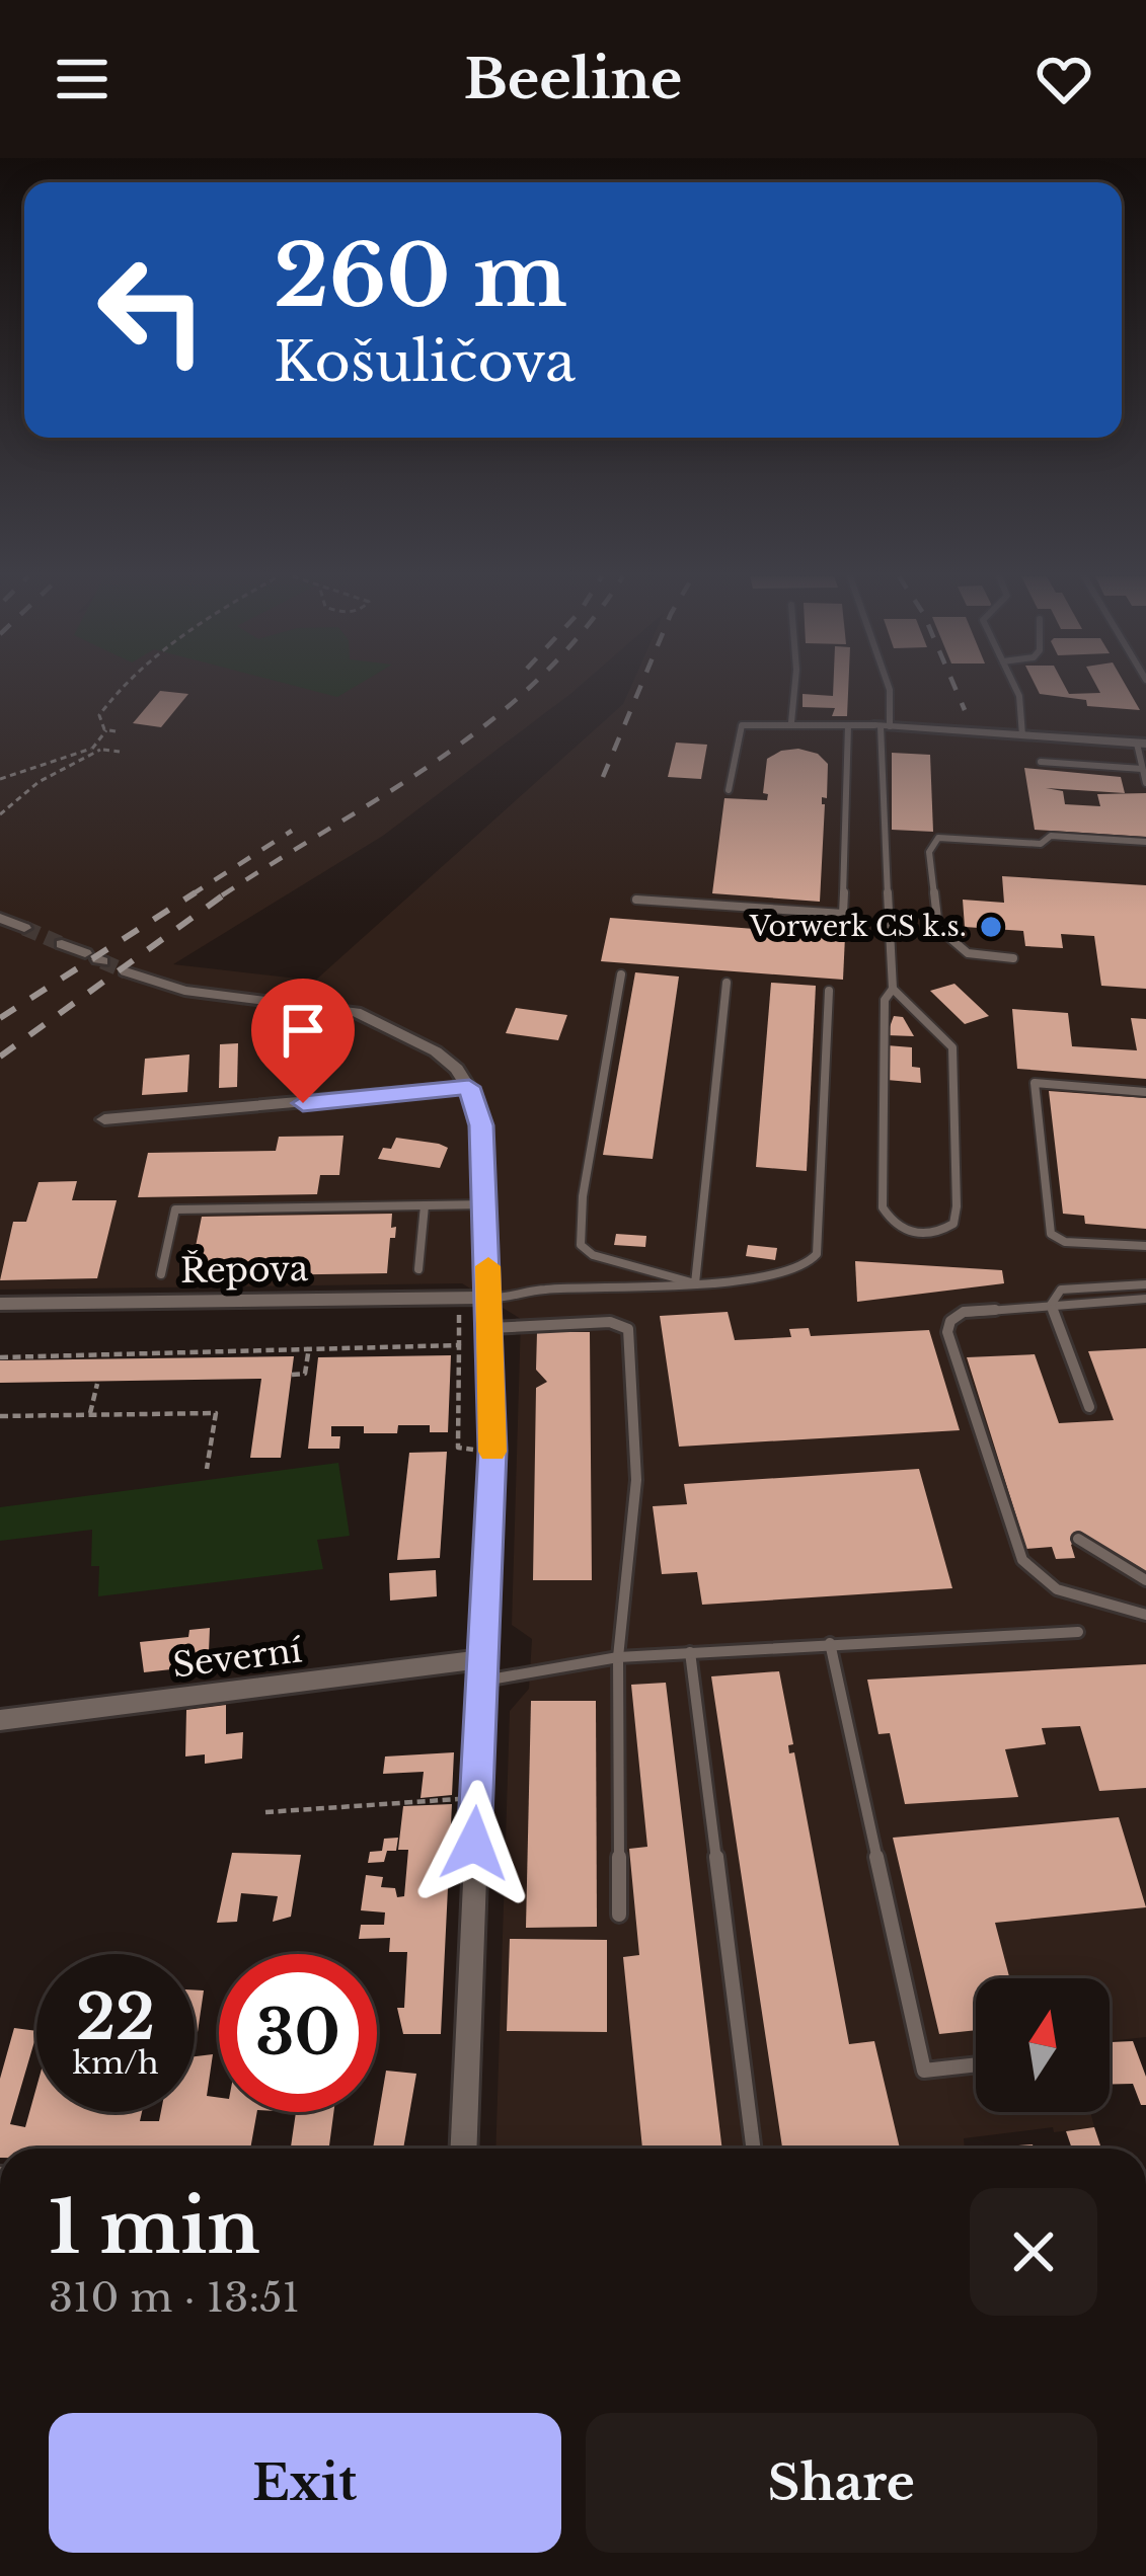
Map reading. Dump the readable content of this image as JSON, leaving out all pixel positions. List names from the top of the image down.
{
  "streets": {
    "street": ["Řepova", "Severní"]
  },
  "places": ["Vorwerk CS k.s."],
  "north": "top",
  "page": {
    "header": "Beeline",
    "turn": ["260 m", "Košuličova"],
    "speed": "22 km/h",
    "limit": "30",
    "heading": ["1 min", "310 m · 13:51"],
    "buttons": ["Exit", "Share"]
  }
}
